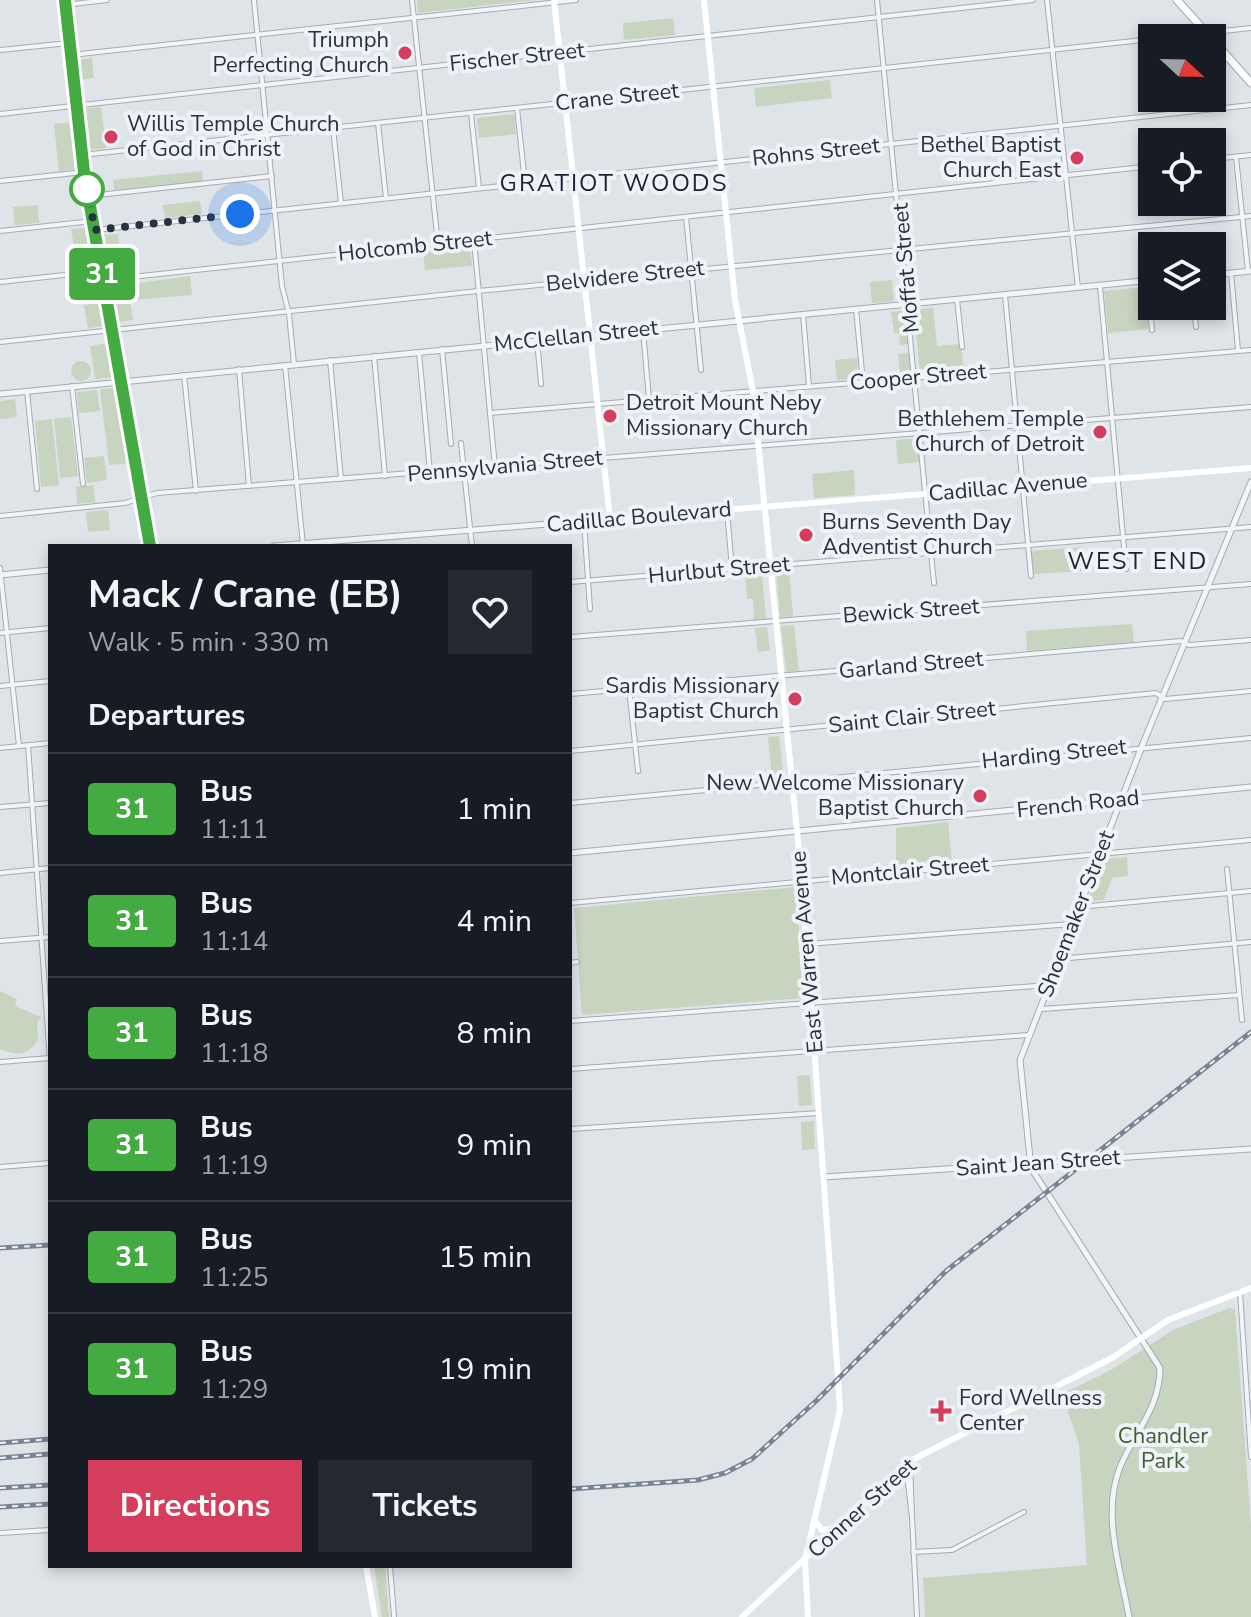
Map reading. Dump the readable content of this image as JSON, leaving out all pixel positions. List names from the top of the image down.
{
  "streets": {
    "main road": [
      "Cadillac Avenue",
      "Cadillac Boulevard",
      "East Warren Avenue",
      "Conner Street"
    ],
    "street": [
      "Fischer Street",
      "Crane Street",
      "Rohns Street",
      "Holcomb Street",
      "Moffat Street",
      "Belvidere Street",
      "McClellan Street",
      "Cooper Street",
      "Pennsylvania Street",
      "Hurlbut Street",
      "Bewick Street",
      "Garland Street",
      "Saint Clair Street",
      "Harding Street",
      "French Road",
      "Montclair Street",
      "Shoemaker Street",
      "Saint Jean Street"
    ]
  },
  "crossings": [
    ["Fischer Street", "Moffat Street"],
    ["Fischer Street", "East Warren Avenue"],
    ["Crane Street", "Moffat Street"],
    ["Crane Street", "East Warren Avenue"],
    ["Rohns Street", "Moffat Street"],
    ["Rohns Street", "East Warren Avenue"],
    ["Holcomb Street", "Moffat Street"],
    ["Holcomb Street", "East Warren Avenue"],
    ["Moffat Street", "Belvidere Street"],
    ["Moffat Street", "McClellan Street"],
    ["Moffat Street", "Cooper Street"],
    ["Moffat Street", "Pennsylvania Street"],
    ["Moffat Street", "Cadillac Avenue"],
    ["Moffat Street", "Hurlbut Street"],
    ["Belvidere Street", "East Warren Avenue"],
    ["McClellan Street", "East Warren Avenue"],
    ["Cooper Street", "East Warren Avenue"],
    ["Pennsylvania Street", "East Warren Avenue"],
    ["Cadillac Avenue", "Cadillac Boulevard"],
    ["Cadillac Avenue", "East Warren Avenue"],
    ["Cadillac Boulevard", "East Warren Avenue"],
    ["Hurlbut Street", "Shoemaker Street"],
    ["Hurlbut Street", "East Warren Avenue"],
    ["Bewick Street", "Shoemaker Street"],
    ["Bewick Street", "East Warren Avenue"],
    ["Garland Street", "Shoemaker Street"],
    ["Garland Street", "East Warren Avenue"],
    ["Saint Clair Street", "Shoemaker Street"],
    ["Saint Clair Street", "East Warren Avenue"],
    ["Harding Street", "Shoemaker Street"],
    ["Harding Street", "East Warren Avenue"],
    ["French Road", "Shoemaker Street"],
    ["French Road", "East Warren Avenue"],
    ["Montclair Street", "Shoemaker Street"],
    ["Montclair Street", "East Warren Avenue"],
    ["Shoemaker Street", "Saint Jean Street"],
    ["Shoemaker Street", "Conner Street"],
    ["East Warren Avenue", "Saint Jean Street"],
    ["East Warren Avenue", "Conner Street"]
  ],
  "districts": ["GRATIOT WOODS", "WEST END"],
  "parks": ["Chandler Park"],
  "places": {
    "other": [
      "Triumph Perfecting Church",
      "Willis Temple Church of God in Christ",
      "Bethel Baptist Church East",
      "Detroit Mount Neby Missionary Church",
      "Bethlehem Temple Church of Detroit",
      "Burns Seventh Day Adventist Church",
      "Sardis Missionary Baptist Church",
      "New Welcome Missionary Baptist Church"
    ],
    "health": ["Ford Wellness Center"]
  },
  "lines": ["bus line 31"],
  "north": "right",
  "page": {
    "on_map": "31",
    "heading": [
      ["Mack / Crane (EB)", "Walk · 5 min · 330 m"],
      "Departures"
    ],
    "list": [
      {
        "mark": "31",
        "name": "Bus",
        "note": "11:11",
        "value": "1 min"
      },
      {
        "mark": "31",
        "name": "Bus",
        "note": "11:14",
        "value": "4 min"
      },
      {
        "mark": "31",
        "name": "Bus",
        "note": "11:18",
        "value": "8 min"
      },
      {
        "mark": "31",
        "name": "Bus",
        "note": "11:19",
        "value": "9 min"
      },
      {
        "mark": "31",
        "name": "Bus",
        "note": "11:25",
        "value": "15 min"
      },
      {
        "mark": "31",
        "name": "Bus",
        "note": "11:29",
        "value": "19 min"
      }
    ],
    "buttons": ["Directions", "Tickets"]
  }
}
